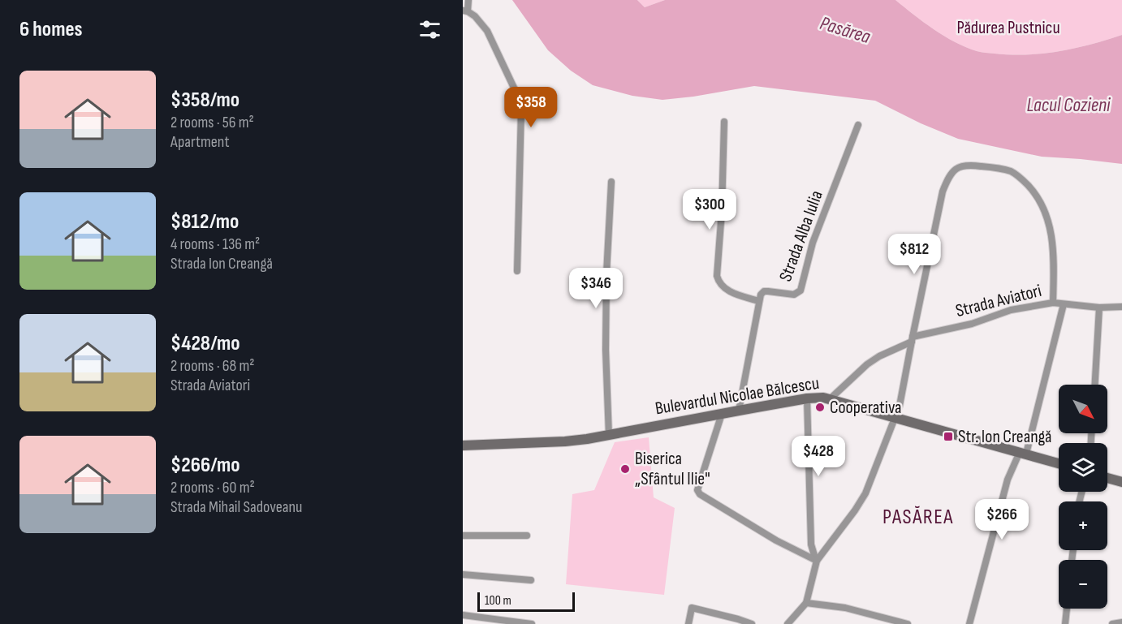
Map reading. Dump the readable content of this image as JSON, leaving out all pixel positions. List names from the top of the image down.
{
  "streets": {
    "main road": ["Bulevardul Nicolae Bălcescu"],
    "street": ["Strada Alba Iulia", "Strada Aviatori"]
  },
  "crossings": [
    ["Strada Aviatori", "Bulevardul Nicolae Bălcescu"]
  ],
  "districts": ["PASĂREA"],
  "water": ["Pasărea", "Lacul Cozieni"],
  "parks": ["Pădurea Pustnicu"],
  "places": {
    "other": ["Cooperativa", "Biserica „Sfântul Ilie\""],
    "transit": ["Str. Ion Creangă"]
  },
  "scale_bar": "100 m",
  "north": "bottom right",
  "page": {
    "heading": "6 homes",
    "list": [
      {
        "name": "$358/mo",
        "note": "2 rooms · 56 m² · Apartment"
      },
      {
        "name": "$812/mo",
        "note": "4 rooms · 136 m² · Strada Ion Creangă"
      },
      {
        "name": "$428/mo",
        "note": "2 rooms · 68 m² · Strada Aviatori"
      },
      {
        "name": "$266/mo",
        "note": "2 rooms · 60 m² · Strada Mihail Sadoveanu"
      }
    ],
    "price": [
      "$358",
      "$300",
      "$812",
      "$346",
      "$428",
      "$266"
    ],
    "map_buttons": ["+", "−"],
    "scale": "100 m"
  }
}
